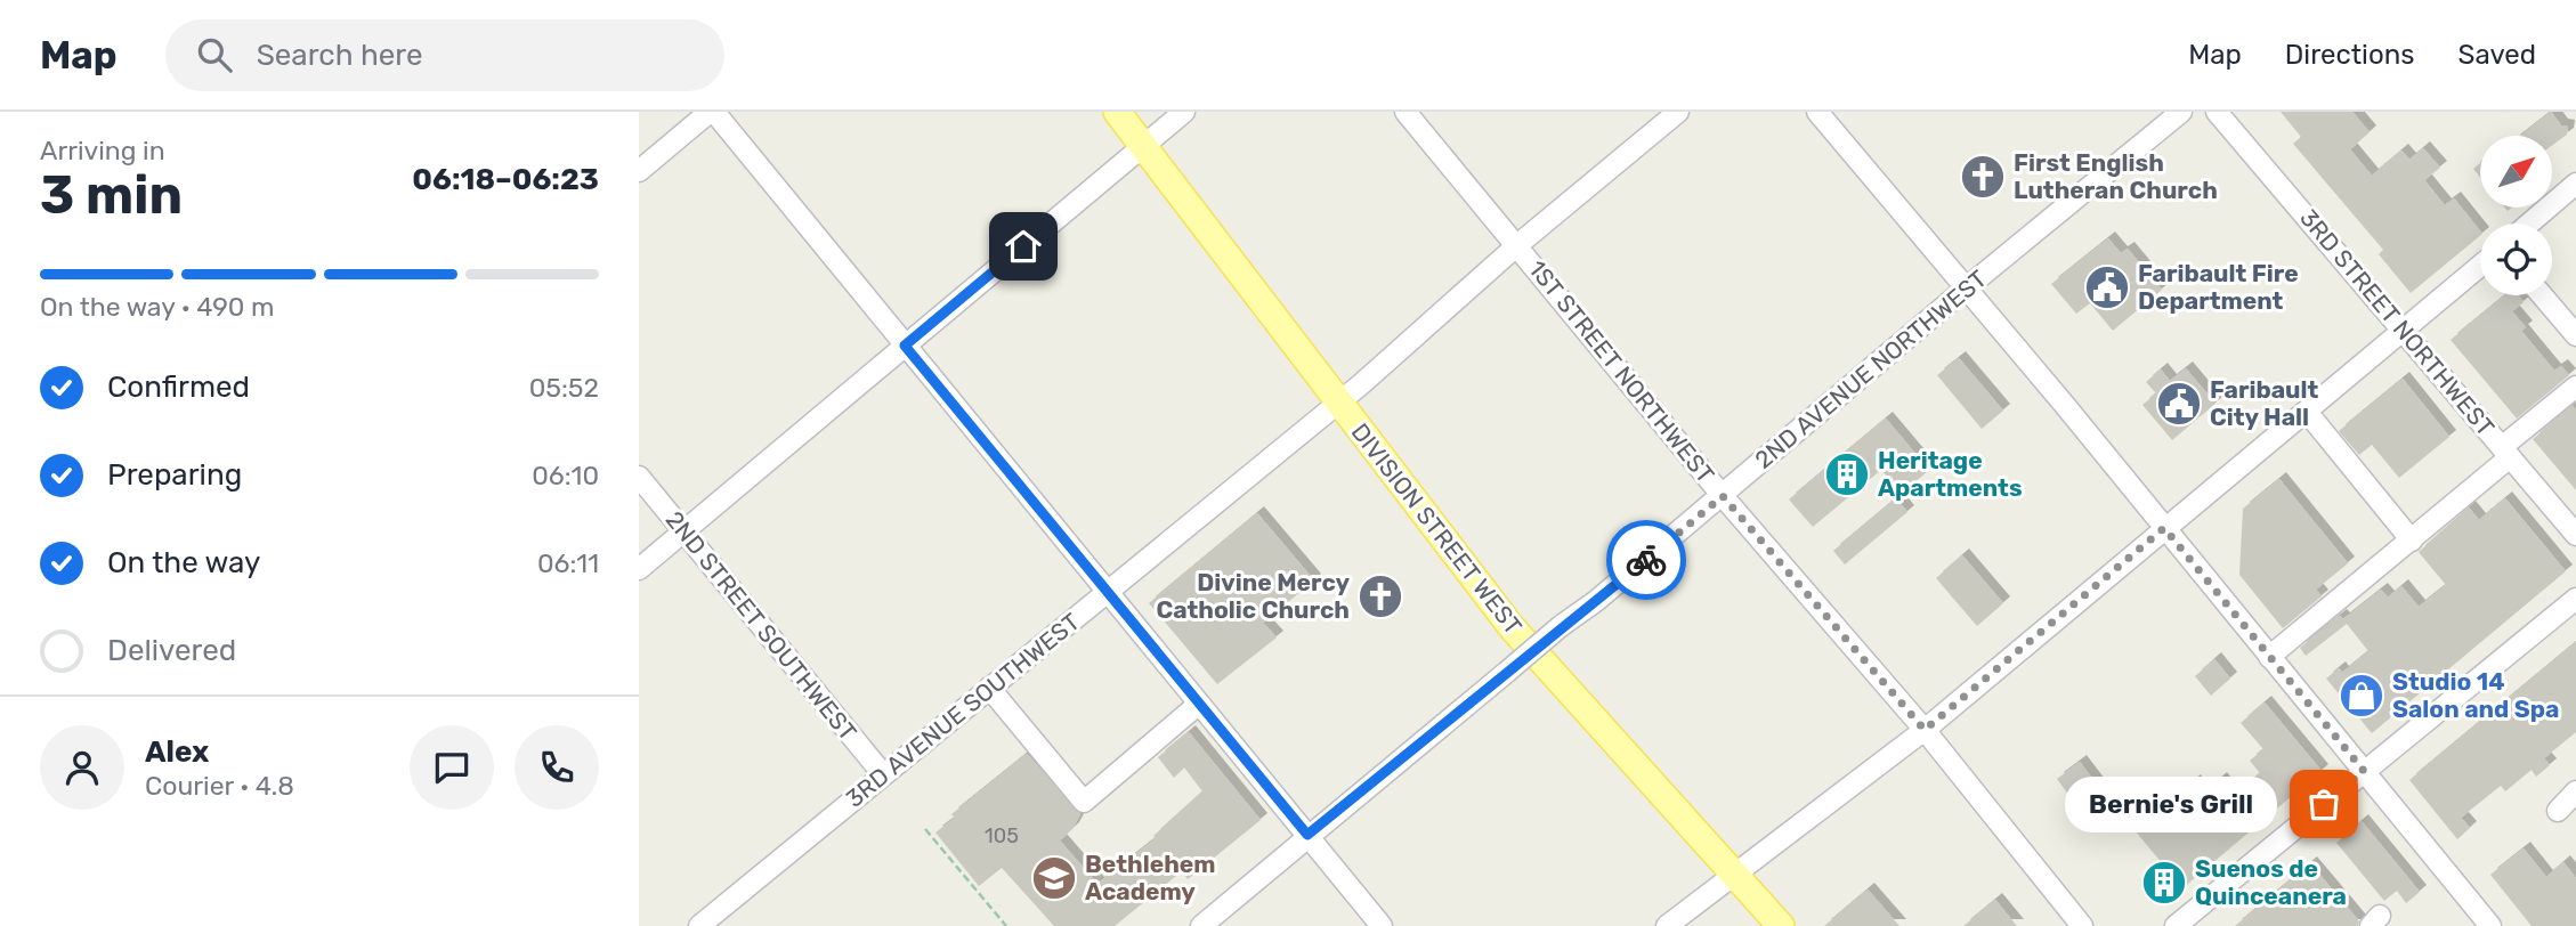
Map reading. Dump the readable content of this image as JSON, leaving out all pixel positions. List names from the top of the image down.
{
  "streets": {
    "main road": ["DIVISION STREET WEST"],
    "street": [
      "3RD STREET NORTHWEST",
      "2ND AVENUE NORTHWEST",
      "1ST STREET NORTHWEST",
      "2ND STREET SOUTHWEST",
      "3RD AVENUE SOUTHWEST"
    ]
  },
  "crossings": [
    ["2ND AVENUE NORTHWEST", "1ST STREET NORTHWEST"],
    ["1ST STREET NORTHWEST", "3RD AVENUE SOUTHWEST"],
    ["DIVISION STREET WEST", "3RD AVENUE SOUTHWEST"],
    ["2ND STREET SOUTHWEST", "3RD AVENUE SOUTHWEST"]
  ],
  "places": {
    "church": ["First English Lutheran Church", "Divine Mercy Catholic Church"],
    "public building": ["Faribault Fire Department", "Faribault City Hall"],
    "building": ["Heritage Apartments", "Suenos de Quinceanera"],
    "shop": ["Studio 14 Salon and Spa"],
    "other": ["Bernie's Grill"],
    "school or university": ["Bethlehem Academy"]
  },
  "house_numbers": ["105"],
  "north": "top right",
  "page": {
    "header": "Map",
    "search": "Search here",
    "nav": ["Map", "Directions", "Saved"],
    "heading": ["3 min", "Arriving in", "06:18–06:23"],
    "panel": ["Alex", "Courier · 4.8"],
    "bar": "On the way · 490 m",
    "list": [
      ["Confirmed", "05:52"],
      ["Preparing", "06:10"],
      ["On the way", "06:11"],
      "Delivered"
    ],
    "bubble": "Bernie's Grill"
  }
}
